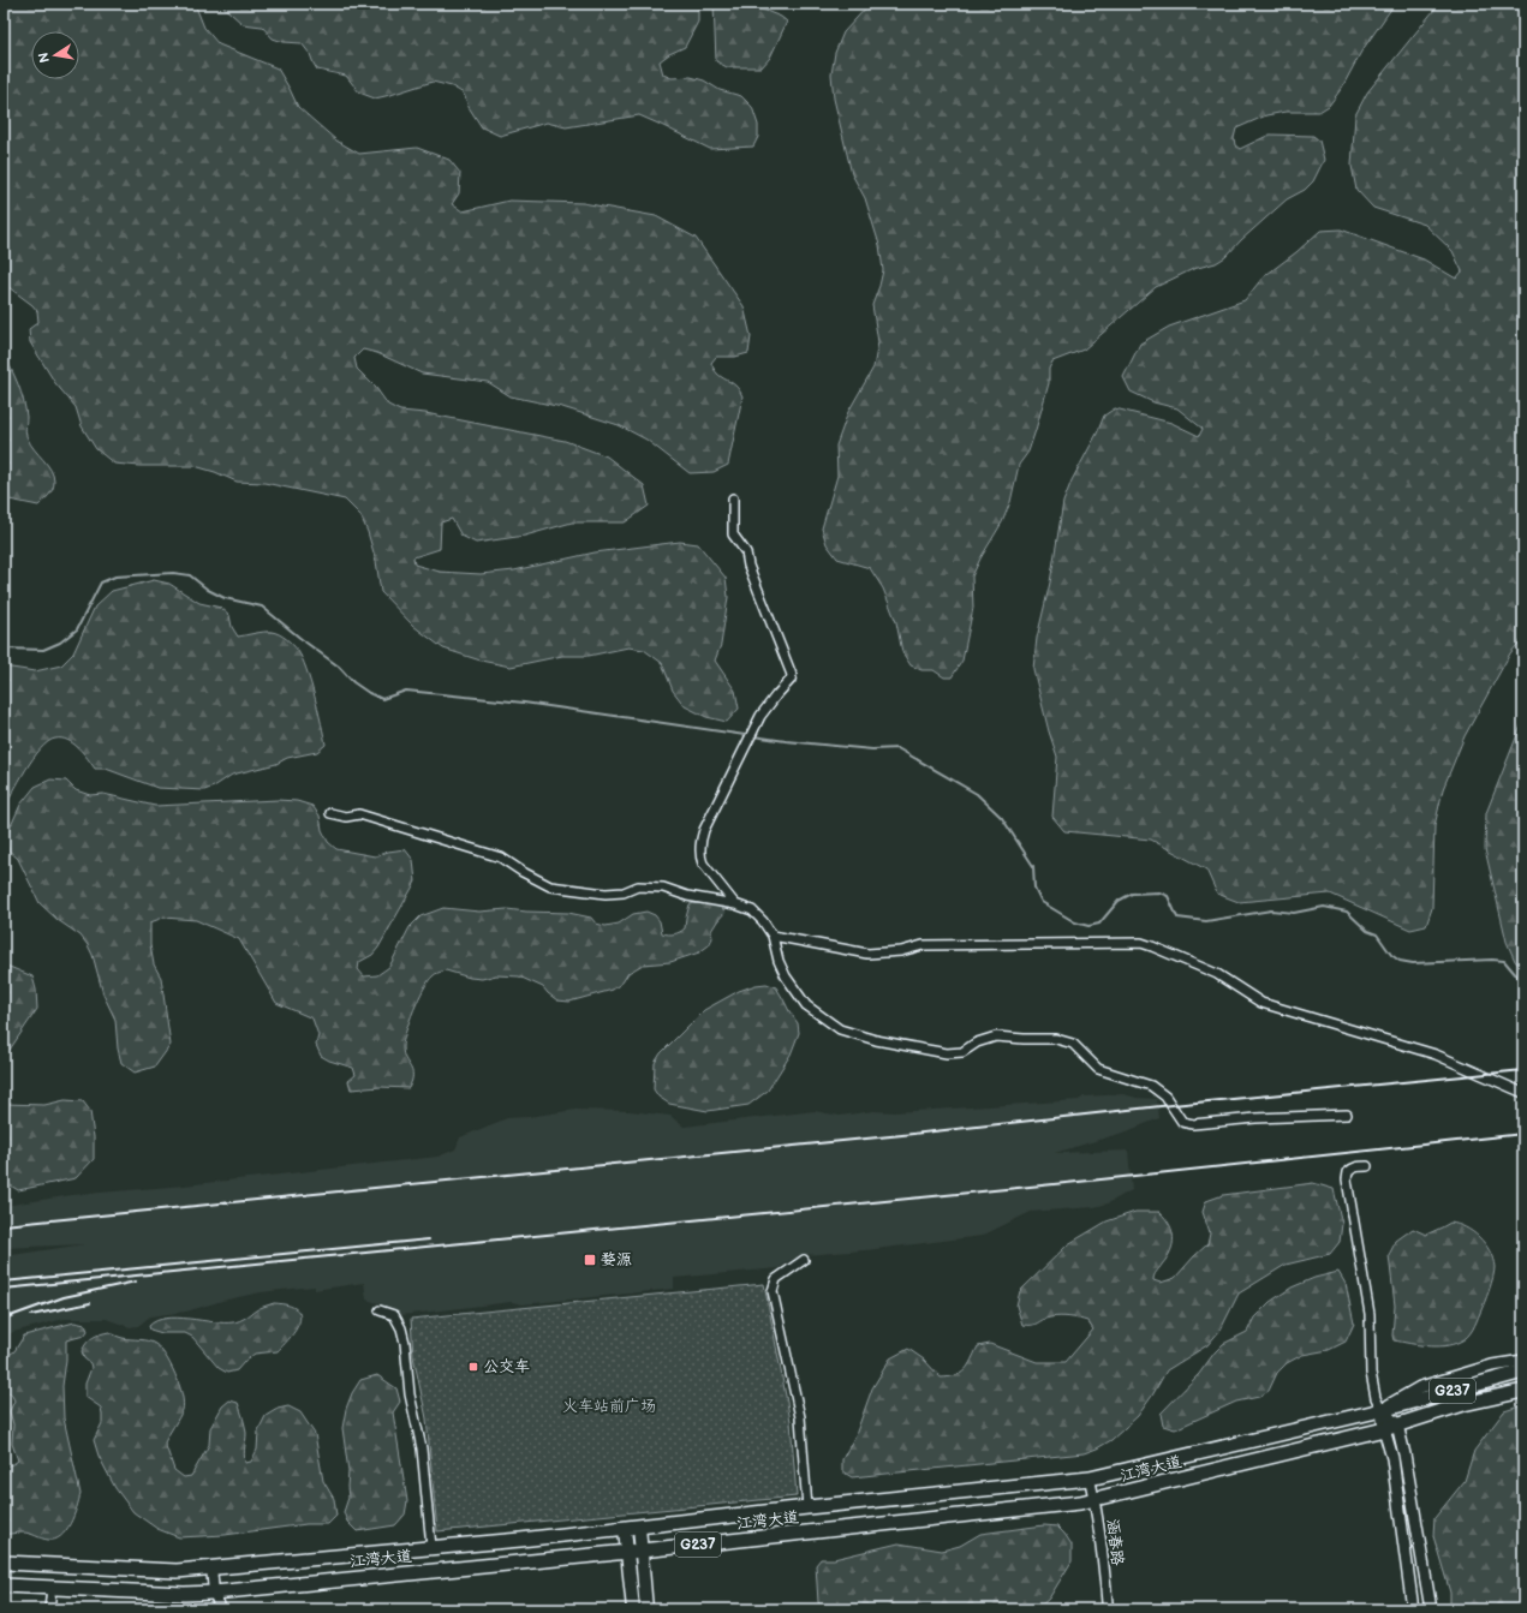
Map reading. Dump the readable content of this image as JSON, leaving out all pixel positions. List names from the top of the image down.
{
  "streets": {
    "highway": ["G237", "江湾大道"],
    "street": ["涵春路"]
  },
  "crossings": [
    ["江湾大道", "涵春路"]
  ],
  "parks": ["火车站前广场"],
  "places": {
    "transit": ["婺源", "公交车"]
  },
  "north": "left"
}
